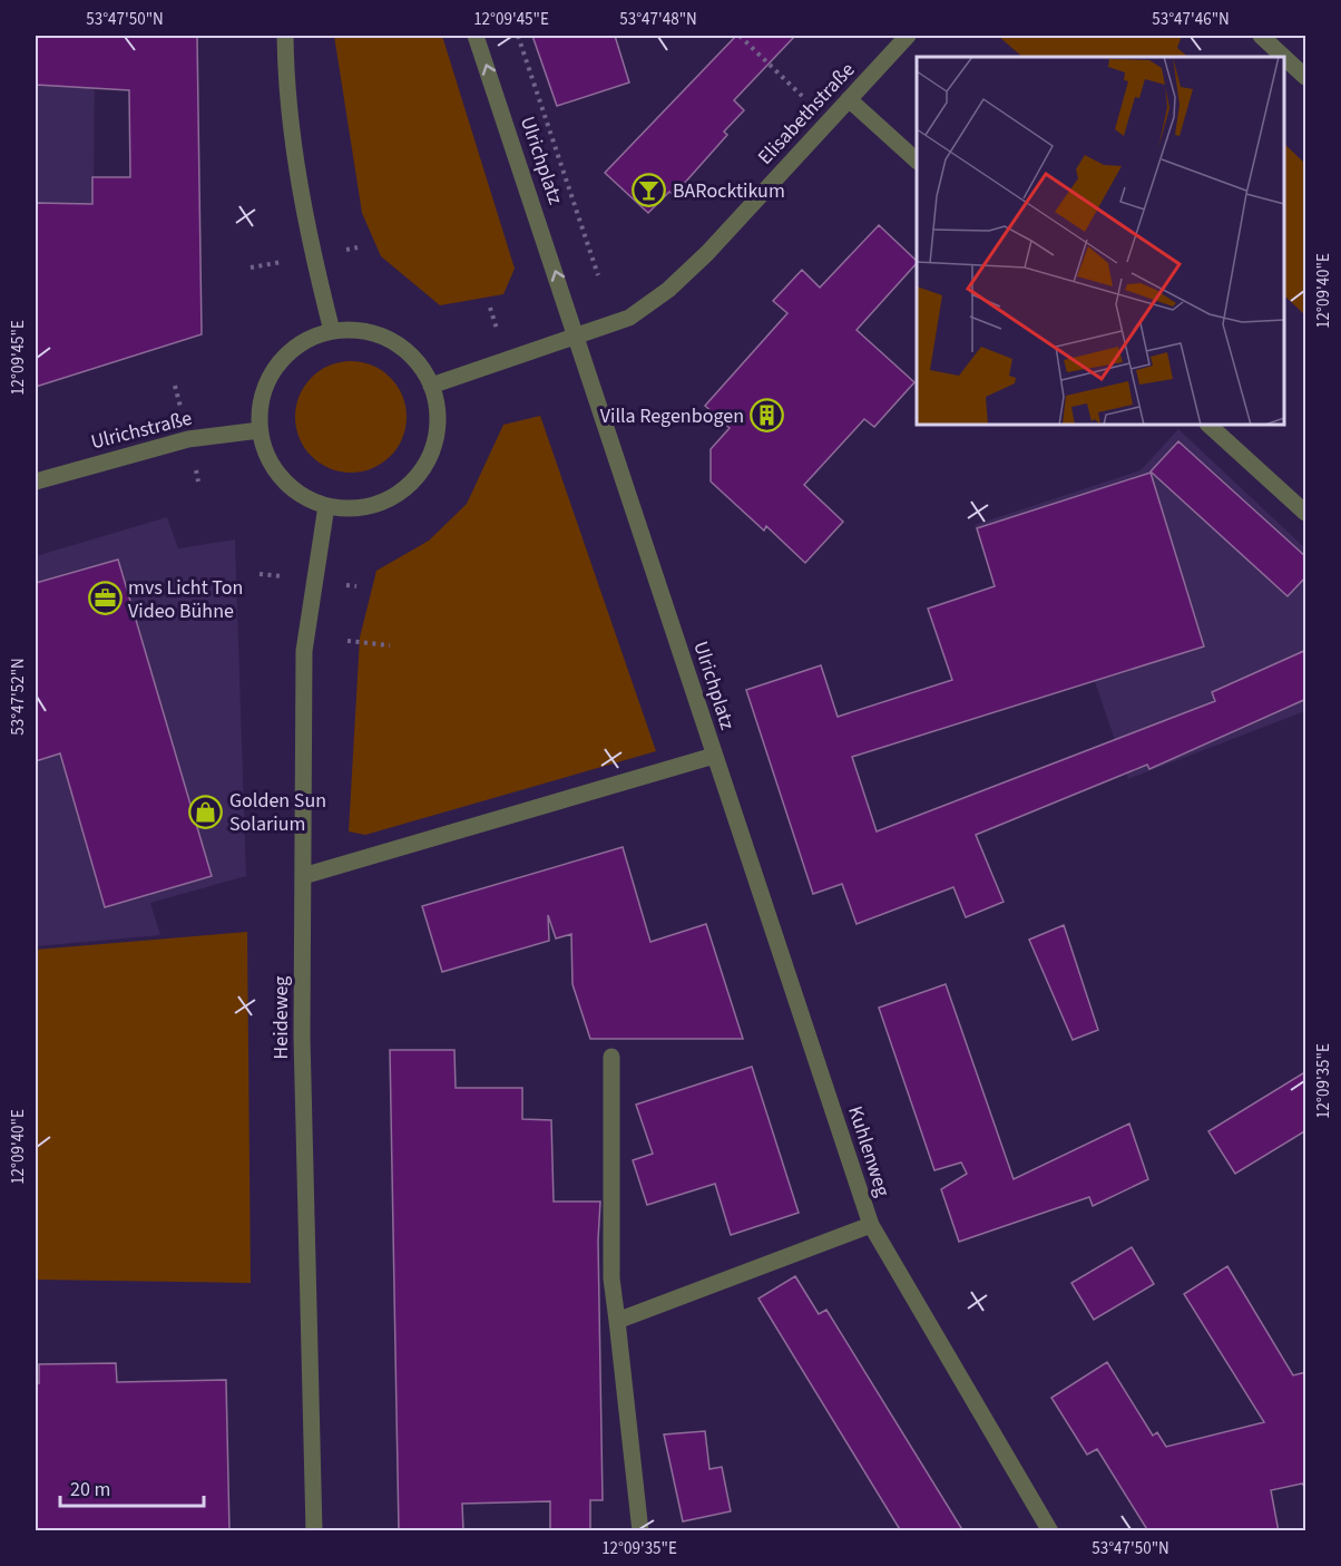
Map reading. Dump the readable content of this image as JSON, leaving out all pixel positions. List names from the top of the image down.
{
  "streets": {
    "street": [
      "Elisabethstraße",
      "Ulrichplatz",
      "Ulrichstraße",
      "Heideweg",
      "Kuhlenweg"
    ]
  },
  "crossings": [
    ["Elisabethstraße", "Ulrichplatz"],
    ["Ulrichplatz", "Heideweg"],
    ["Ulrichplatz", "Kuhlenweg"],
    ["Ulrichstraße", "Heideweg"]
  ],
  "places": {
    "bar": ["BARocktikum"],
    "building": ["Villa Regenbogen"],
    "office": ["mvs Licht Ton Video Bühne"],
    "shop": ["Golden Sun Solarium"]
  },
  "scale_bar": "20 m",
  "coordinates": [
    "53°47'50\"N",
    "12°09'45\"E",
    "53°47'48\"N",
    "53°47'46\"N",
    "12°09'40\"E",
    "53°47'52\"N",
    "12°09'35\"E"
  ]
}
